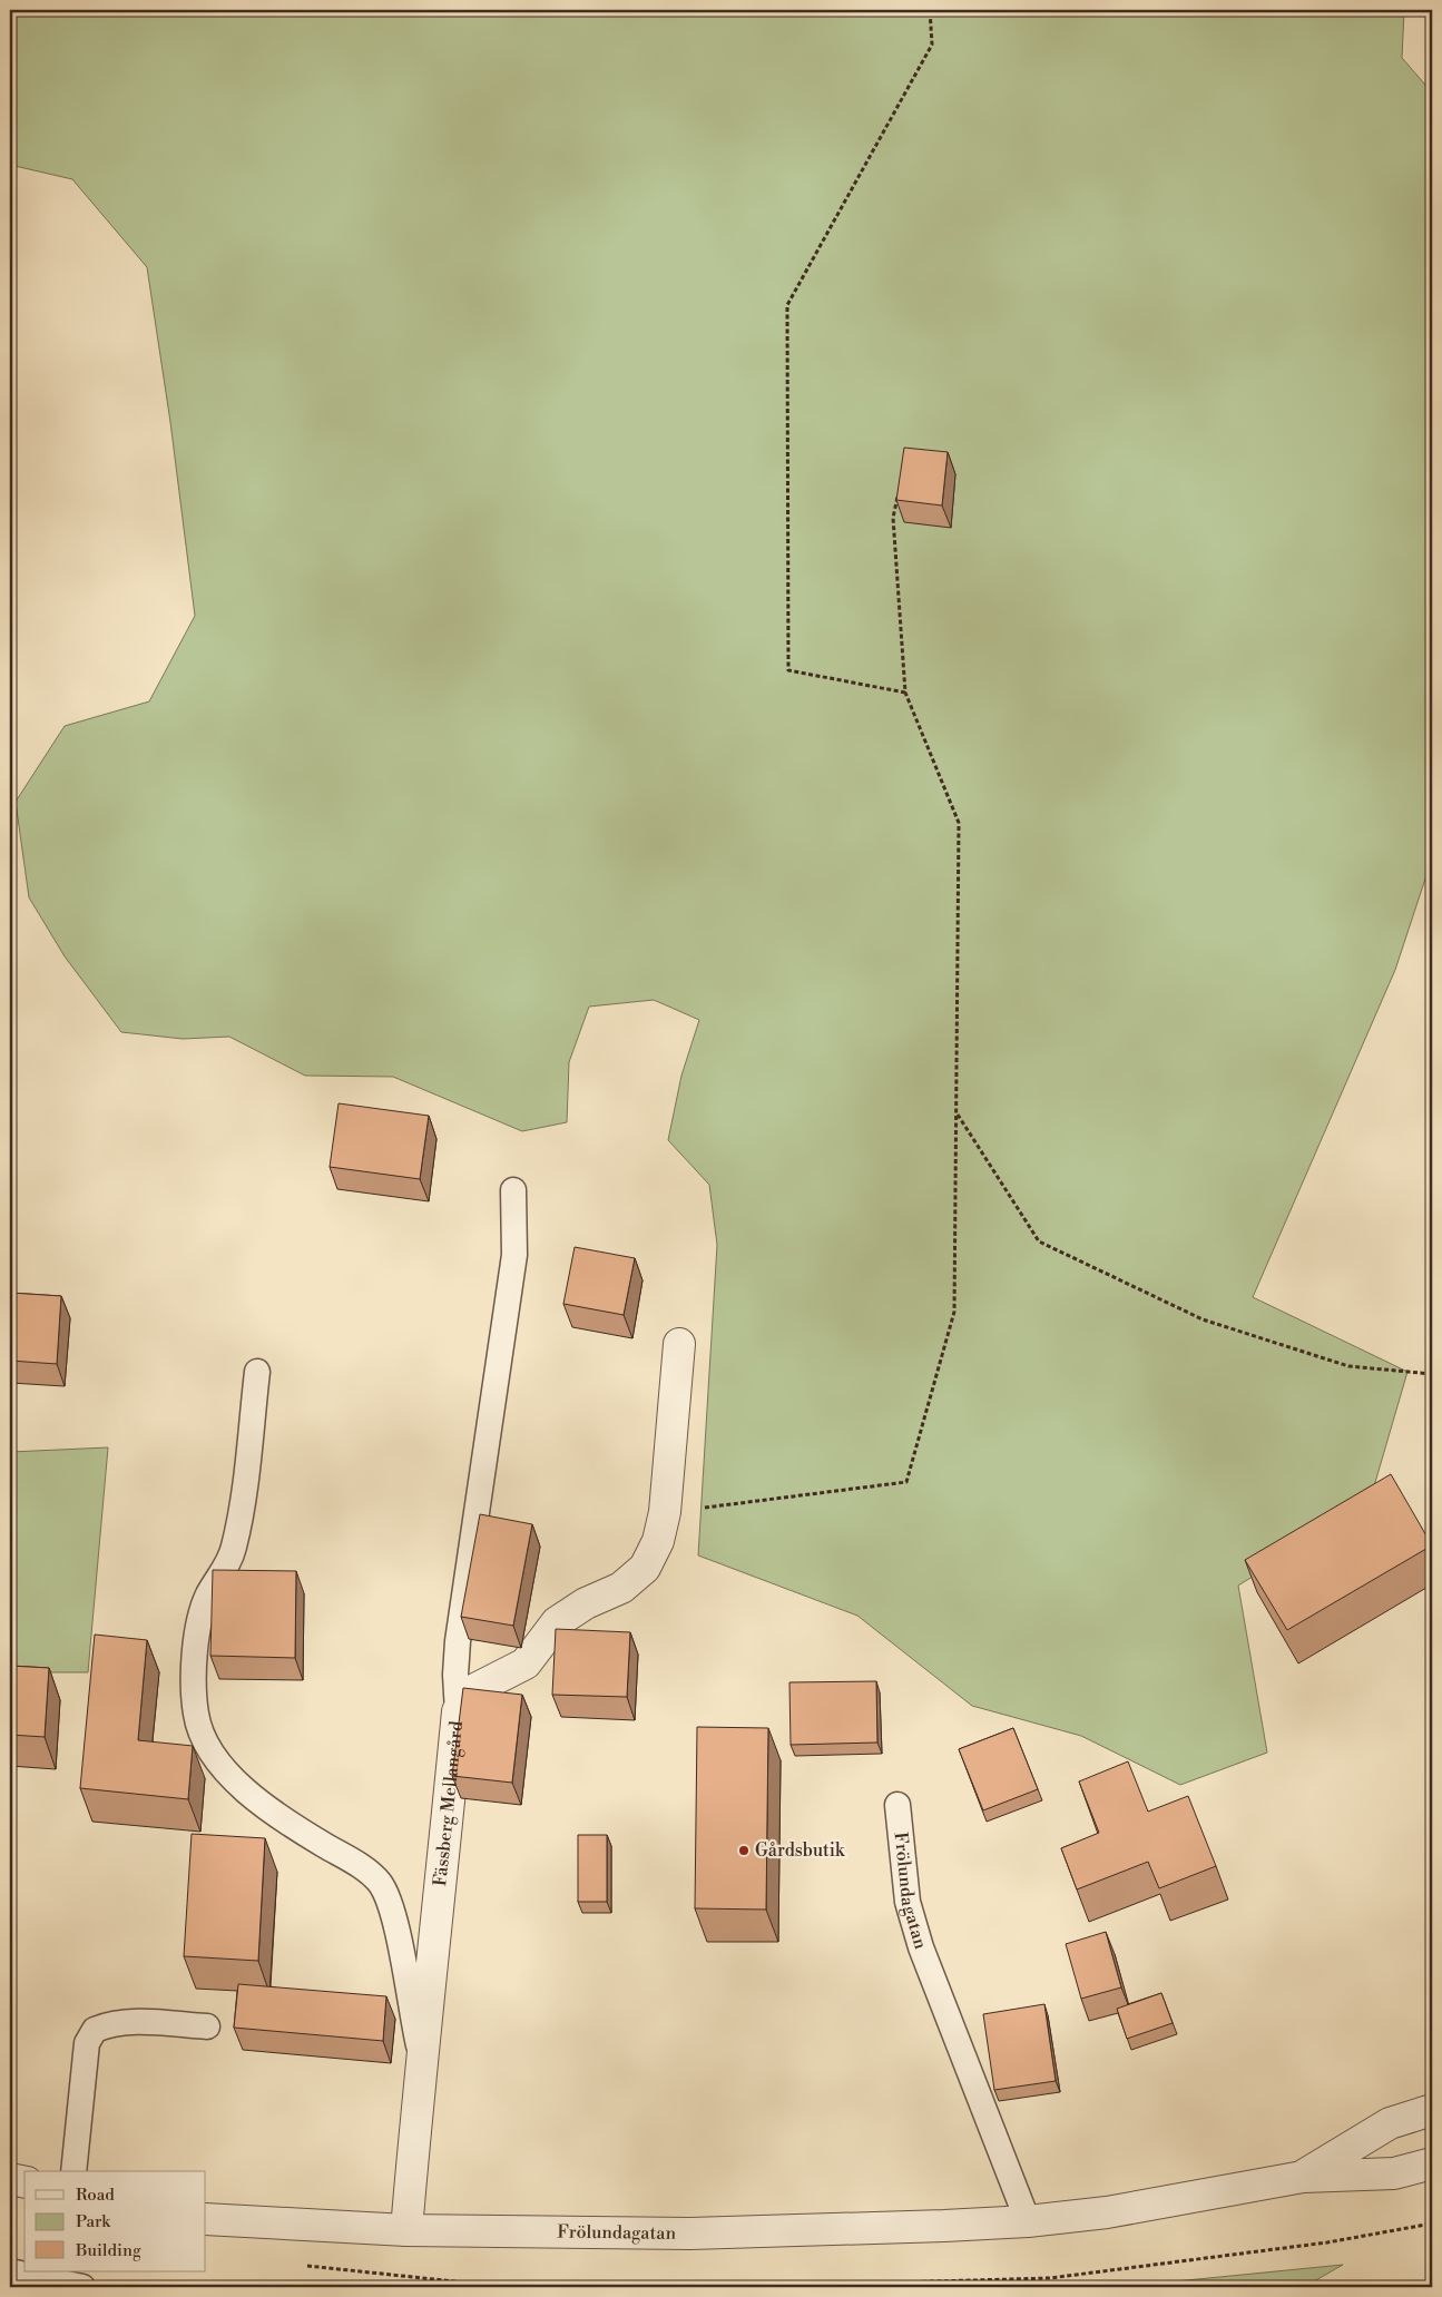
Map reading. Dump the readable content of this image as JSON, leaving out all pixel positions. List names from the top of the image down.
{
  "streets": {
    "street": ["Fässberg Mellangård", "Frölundagatan"]
  },
  "crossings": [
    ["Fässberg Mellangård", "Frölundagatan"]
  ],
  "places": ["Gårdsbutik"],
  "legend": ["Road", "Park", "Building"]
}
